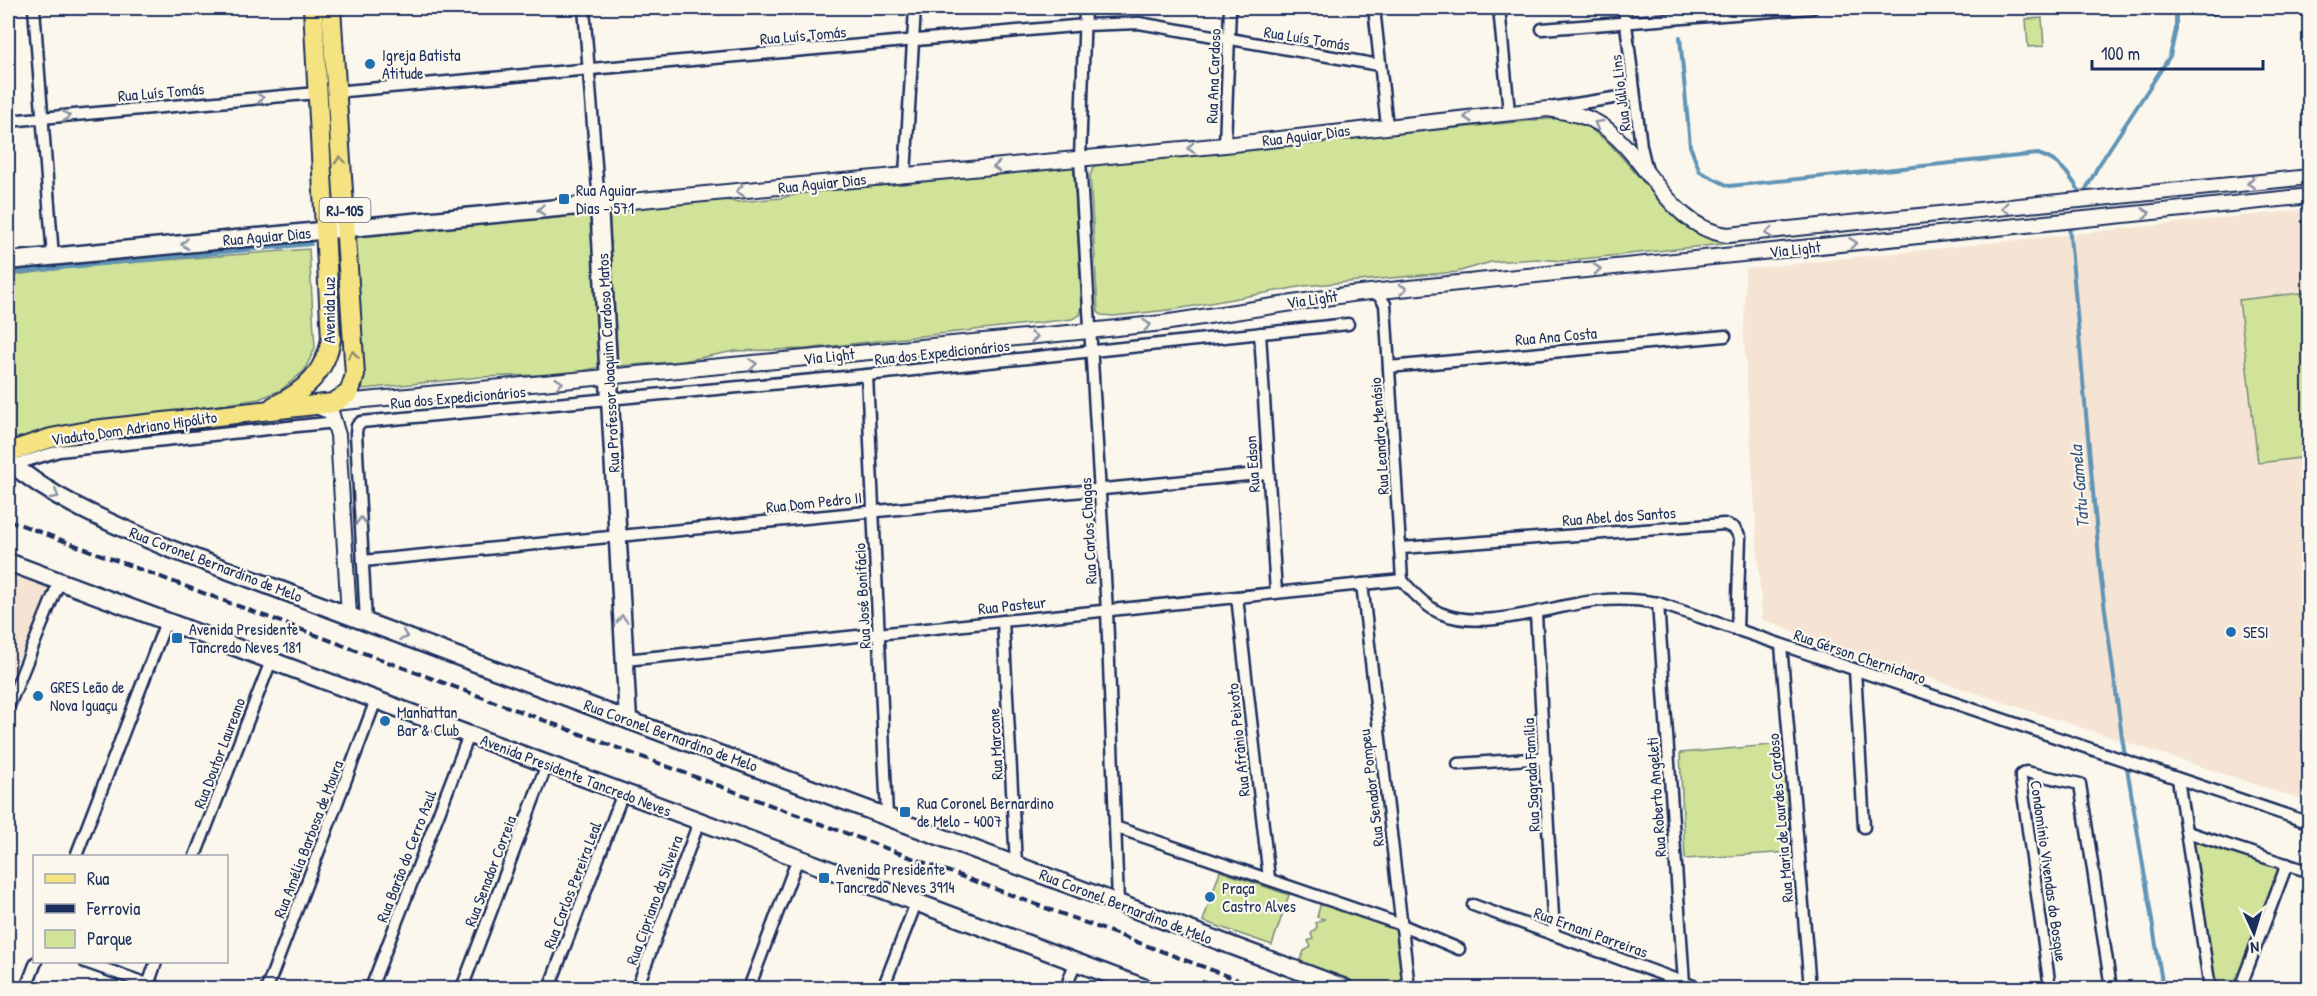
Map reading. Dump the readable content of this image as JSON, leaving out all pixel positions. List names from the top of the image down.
{
  "streets": {
    "main road": [
      "Rua Aguiar Dias",
      "RJ-105",
      "Via Light",
      "Avenida Luz",
      "Rua Professor Joaquim Cardoso Matos",
      "Viaduto Dom Adriano Hipólito",
      "Rua Coronel Bernardino de Melo",
      "Avenida Presidente Tancredo Neves"
    ],
    "street": [
      "Rua Luís Tomás",
      "Rua Ana Cardoso",
      "Rua Júlio Lins",
      "Rua Ana Costa",
      "Rua dos Expedicionários",
      "Rua Leandro Menásio",
      "Rua Edson",
      "Rua Dom Pedro II",
      "Rua Abel dos Santos",
      "Rua Carlos Chagas",
      "Rua José Bonifácio",
      "Rua Pasteur",
      "Rua Gérson Chernicharo",
      "Rua Afrânio Peixoto",
      "Rua Marcone",
      "Rua Doutor Laureano",
      "Rua Sagrada Família",
      "Rua Senador Pompeu",
      "Rua Roberto Angeleti",
      "Rua Maria de Lourdes Cardoso",
      "Rua Amélia Barbosa de Moura",
      "Rua Barão do Cerro Azul",
      "Rua Senador Correia",
      "Condomínio Vivendas do Bosque",
      "Rua Carlos Pereira Leal",
      "Rua Cipriano da Silveira",
      "Rua Ernani Parreiras"
    ]
  },
  "crossings": [
    ["Rua Luís Tomás", "Rua Ana Cardoso"],
    ["Rua Luís Tomás", "Avenida Luz"],
    ["Rua Luís Tomás", "Rua Professor Joaquim Cardoso Matos"],
    ["Rua Luís Tomás", "Rua Carlos Chagas"],
    ["Rua Ana Cardoso", "Rua Aguiar Dias"],
    ["Rua Júlio Lins", "Rua Aguiar Dias"],
    ["Rua Júlio Lins", "Via Light"],
    ["Rua Aguiar Dias", "Via Light"],
    ["Rua Aguiar Dias", "Avenida Luz"],
    ["Rua Aguiar Dias", "Rua Professor Joaquim Cardoso Matos"],
    ["Rua Aguiar Dias", "Rua Carlos Chagas"],
    ["Via Light", "Avenida Luz"],
    ["Via Light", "Rua Professor Joaquim Cardoso Matos"],
    ["Via Light", "Viaduto Dom Adriano Hipólito"],
    ["Via Light", "Rua Leandro Menásio"],
    ["Via Light", "Rua Carlos Chagas"],
    ["Avenida Luz", "Viaduto Dom Adriano Hipólito"],
    ["Rua Ana Costa", "Rua Leandro Menásio"],
    ["Rua dos Expedicionários", "Rua Professor Joaquim Cardoso Matos"],
    ["Rua dos Expedicionários", "Rua Edson"],
    ["Rua dos Expedicionários", "Rua Dom Pedro II"],
    ["Rua dos Expedicionários", "Rua Carlos Chagas"],
    ["Rua dos Expedicionários", "Rua José Bonifácio"],
    ["Rua Professor Joaquim Cardoso Matos", "Rua Dom Pedro II"],
    ["Rua Professor Joaquim Cardoso Matos", "Rua Coronel Bernardino de Melo"],
    ["Rua Professor Joaquim Cardoso Matos", "Rua Pasteur"],
    ["Viaduto Dom Adriano Hipólito", "Rua Coronel Bernardino de Melo"],
    ["Rua Leandro Menásio", "Rua Abel dos Santos"],
    ["Rua Leandro Menásio", "Rua Pasteur"],
    ["Rua Leandro Menásio", "Rua Gérson Chernicharo"],
    ["Rua Edson", "Rua Dom Pedro II"],
    ["Rua Edson", "Rua Pasteur"],
    ["Rua Dom Pedro II", "Rua Carlos Chagas"],
    ["Rua Dom Pedro II", "Rua José Bonifácio"],
    ["Rua Abel dos Santos", "Rua Gérson Chernicharo"],
    ["Rua Carlos Chagas", "Rua Coronel Bernardino de Melo"],
    ["Rua Carlos Chagas", "Rua Pasteur"],
    ["Rua Coronel Bernardino de Melo", "Rua José Bonifácio"],
    ["Rua Coronel Bernardino de Melo", "Rua Marcone"],
    ["Rua José Bonifácio", "Rua Pasteur"],
    ["Rua Pasteur", "Rua Gérson Chernicharo"],
    ["Rua Pasteur", "Rua Afrânio Peixoto"],
    ["Rua Pasteur", "Rua Marcone"],
    ["Rua Pasteur", "Rua Senador Pompeu"],
    ["Rua Gérson Chernicharo", "Rua Sagrada Família"],
    ["Rua Gérson Chernicharo", "Rua Roberto Angeleti"],
    ["Rua Gérson Chernicharo", "Rua Maria de Lourdes Cardoso"],
    ["Rua Doutor Laureano", "Avenida Presidente Tancredo Neves"],
    ["Avenida Presidente Tancredo Neves", "Rua Amélia Barbosa de Moura"],
    ["Avenida Presidente Tancredo Neves", "Rua Barão do Cerro Azul"],
    ["Avenida Presidente Tancredo Neves", "Rua Senador Correia"],
    ["Avenida Presidente Tancredo Neves", "Rua Carlos Pereira Leal"],
    ["Avenida Presidente Tancredo Neves", "Rua Cipriano da Silveira"],
    ["Rua Sagrada Família", "Rua Ernani Parreiras"],
    ["Rua Roberto Angeleti", "Rua Ernani Parreiras"]
  ],
  "one_way": ["Rua Aguiar Dias", "Rua Coronel Bernardino de Melo"],
  "water": ["Tatu-Gamela"],
  "places": {
    "other": [
      "Igreja Batista Atitude",
      "SESI",
      "GRES Leão de Nova Iguaçu",
      "Manhattan Bar & Club",
      "Praça Castro Alves"
    ],
    "transit": [
      "Rua Aguiar Dias - 571",
      "Avenida Presidente Tancredo Neves 181",
      "Rua Coronel Bernardino de Melo - 4007",
      "Avenida Presidente Tancredo Neves 3914"
    ]
  },
  "legend": ["Rua", "Ferrovia", "Parque"],
  "scale_bar": "100 m",
  "north": "bottom"
}
